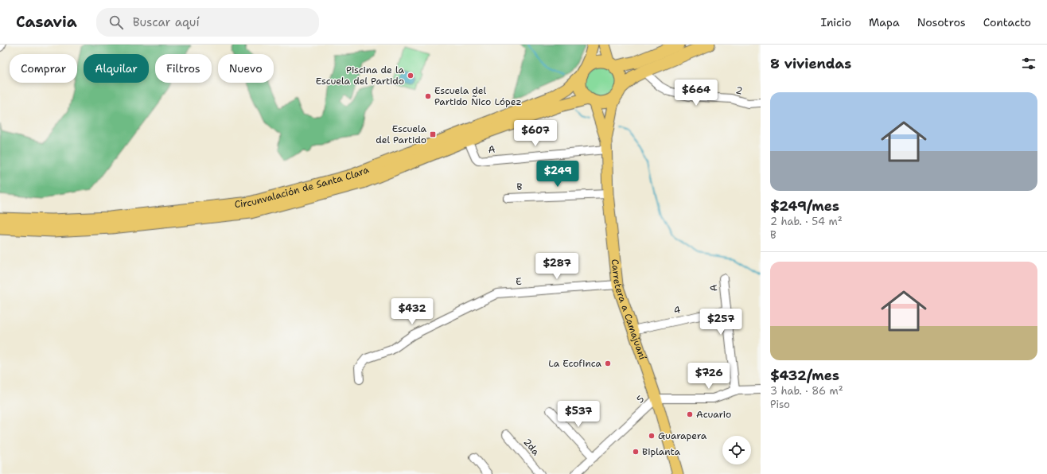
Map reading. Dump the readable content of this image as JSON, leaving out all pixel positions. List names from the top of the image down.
{
  "streets": {
    "highway": ["Circunvalación de Santa Clara"],
    "main road": ["Carretera a Camajuaní"],
    "street": [
      "2",
      "A",
      "B",
      "E",
      "4",
      "5",
      "2da"
    ]
  },
  "crossings": [
    ["A", "Circunvalación de Santa Clara"],
    ["A", "Carretera a Camajuaní"],
    ["A", "4"],
    ["A", "5"],
    ["Circunvalación de Santa Clara", "Carretera a Camajuaní"],
    ["B", "Carretera a Camajuaní"],
    ["E", "Carretera a Camajuaní"],
    ["Carretera a Camajuaní", "4"],
    ["Carretera a Camajuaní", "5"]
  ],
  "places": {
    "other": [
      "Piscina de la Escuela del Partido",
      "Escuela del Partido Ñico López",
      "La Ecofinca",
      "Acuario",
      "Guarapera",
      "Biplanta"
    ],
    "transit": ["Escuela del Partido"]
  },
  "page": {
    "header": "Casavia",
    "search": "Buscar aquí",
    "nav": [
      "Inicio",
      "Mapa",
      "Nosotros",
      "Contacto"
    ],
    "heading": "8 viviendas",
    "chip": [
      "Comprar",
      "Alquilar",
      "Filtros",
      "Nuevo"
    ],
    "price": [
      "$664",
      "$607",
      "$249",
      "$287",
      "$432",
      "$257",
      "$726",
      "$537"
    ],
    "list": [
      {
        "name": "$249/mes",
        "note": "2 hab. · 54 m² · B"
      },
      {
        "name": "$432/mes",
        "note": "3 hab. · 86 m² · Piso"
      }
    ]
  }
}
